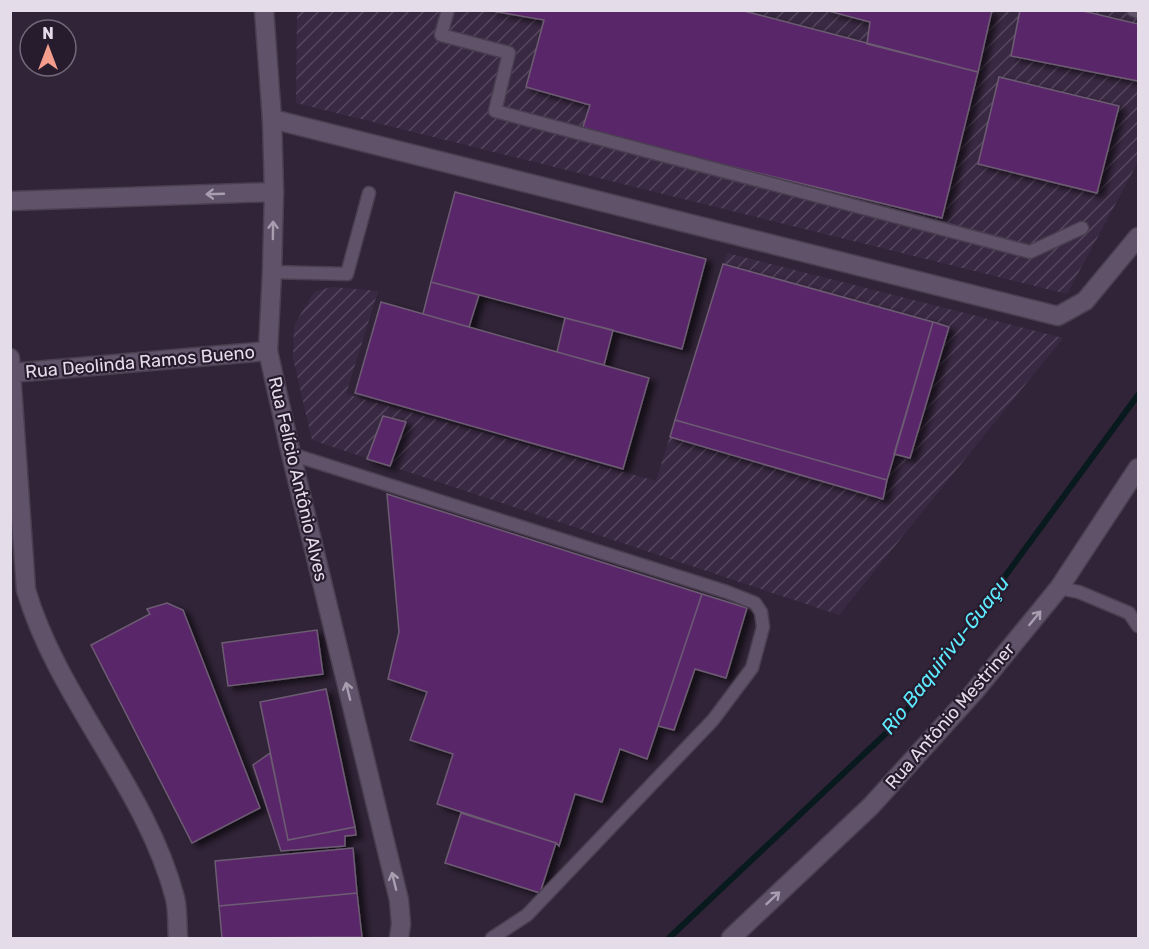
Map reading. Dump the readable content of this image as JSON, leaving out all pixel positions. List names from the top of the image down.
{
  "streets": {
    "street": ["Rua Deolinda Ramos Bueno", "Rua Felício Antônio Alves", "Rua Antônio Mestriner"]
  },
  "crossings": [
    ["Rua Deolinda Ramos Bueno", "Rua Felício Antônio Alves"]
  ],
  "one_way": ["Rua Felício Antônio Alves", "Rua Antônio Mestriner"],
  "water": ["Rio Baquirivu-Guaçu"],
  "north": "top"
}
